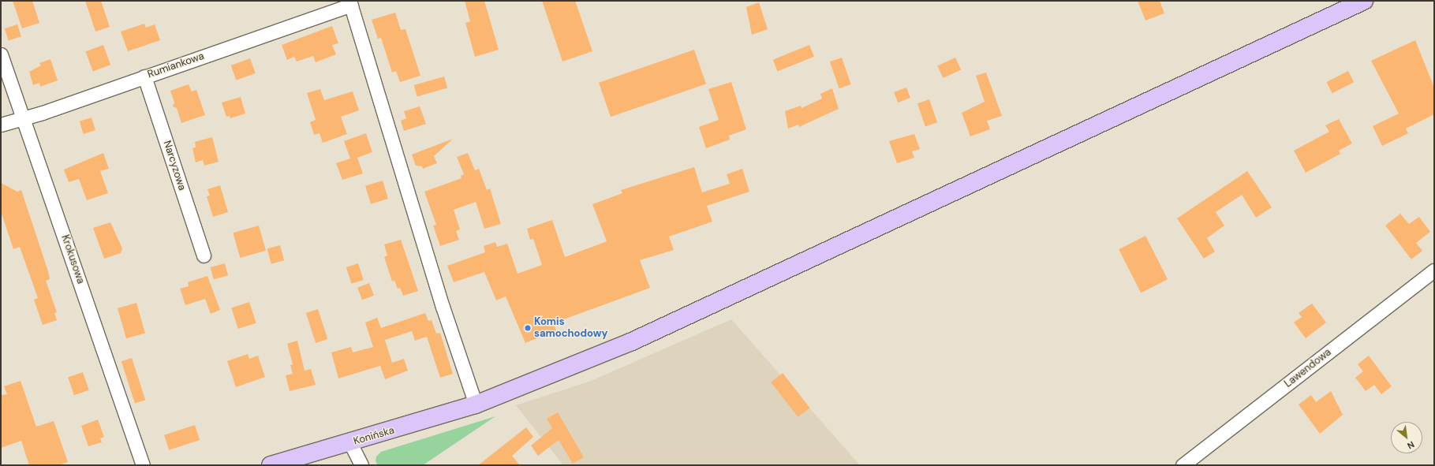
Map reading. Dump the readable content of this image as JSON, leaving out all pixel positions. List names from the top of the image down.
{
  "streets": {
    "main road": ["Konińska"],
    "street": [
      "Rumiankowa",
      "Narcyzowa",
      "Krokusowa",
      "Lawendowa"
    ]
  },
  "crossings": [
    ["Rumiankowa", "Narcyzowa"],
    ["Rumiankowa", "Krokusowa"]
  ],
  "places": ["Komis samochodowy"],
  "north": "bottom right"
}
